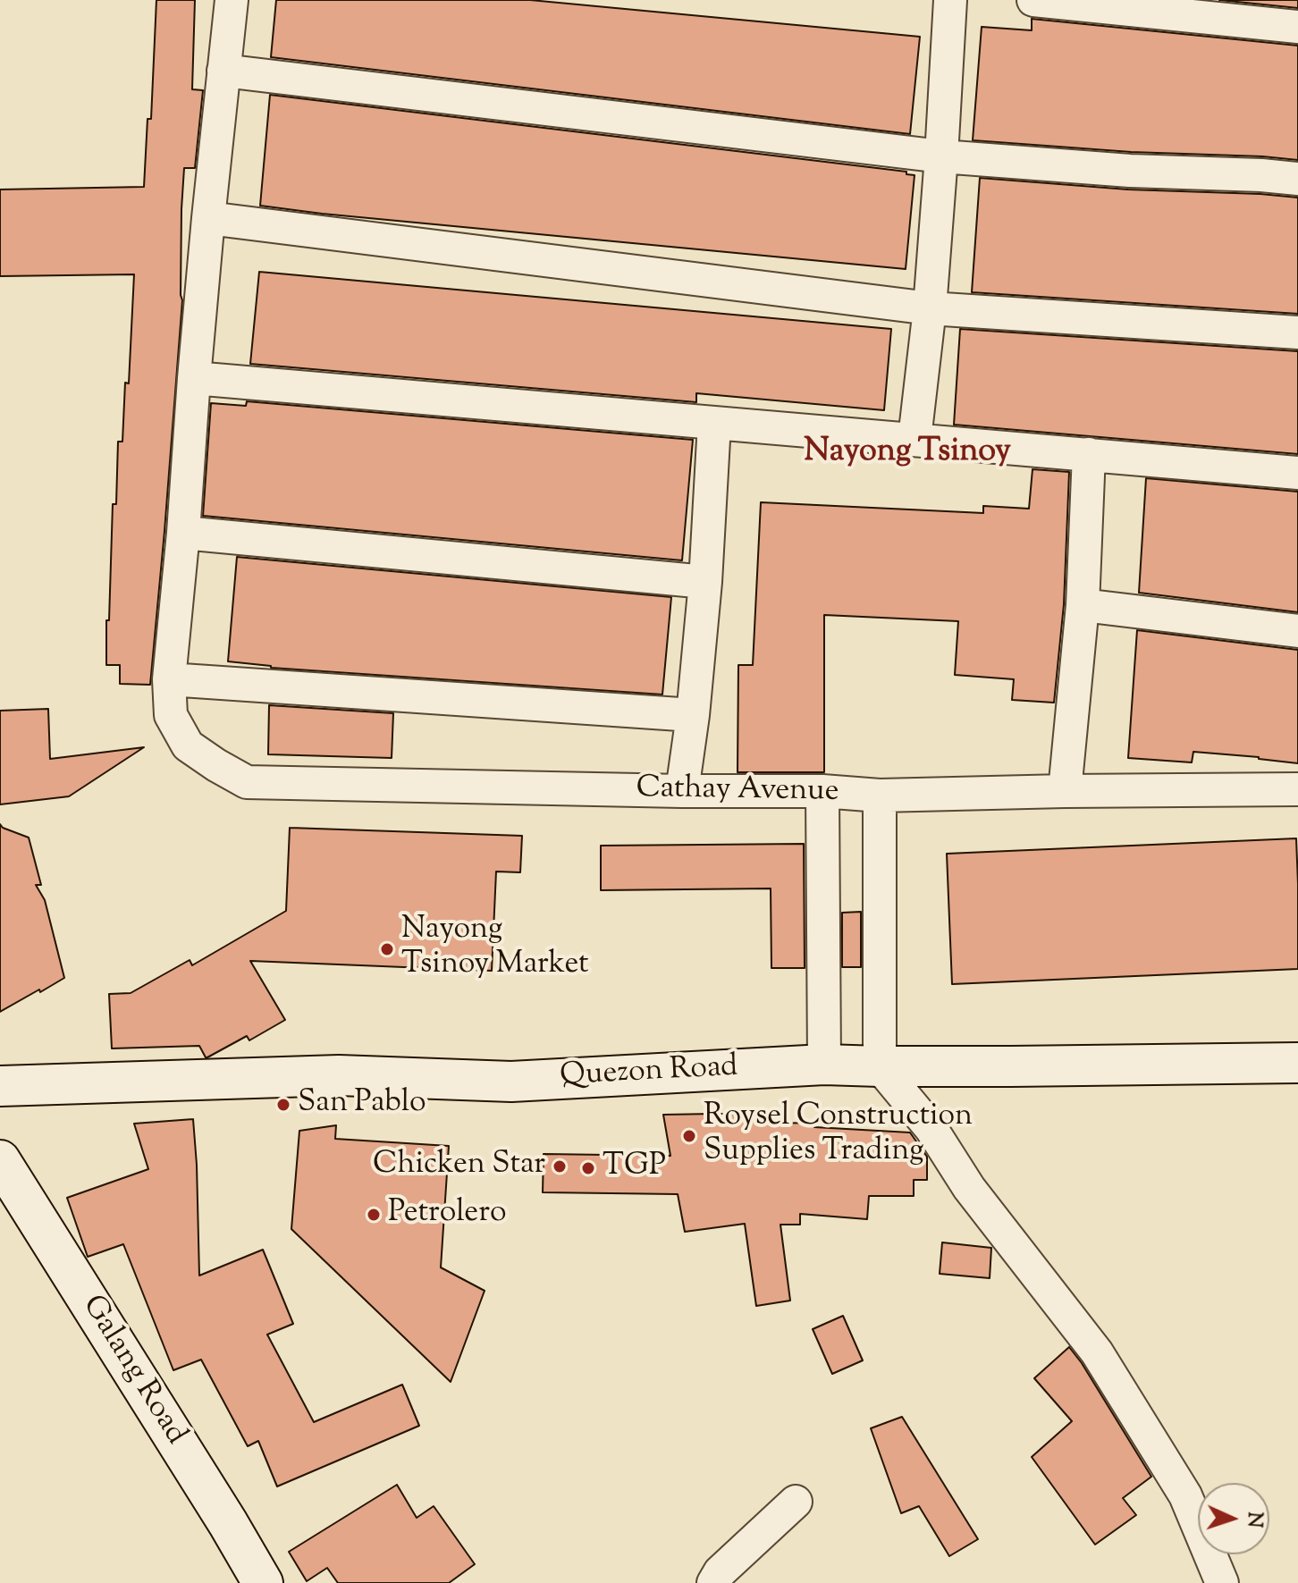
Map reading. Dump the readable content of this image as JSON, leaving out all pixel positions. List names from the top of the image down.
{
  "streets": {
    "main road": ["Quezon Road", "Galang Road"],
    "street": ["Cathay Avenue"]
  },
  "districts": ["Nayong Tsinoy"],
  "places": [
    "Nayong Tsinoy Market",
    "San Pablo",
    "Roysel Construction Supplies Trading",
    "Chicken Star",
    "TGP",
    "Petrolero"
  ],
  "north": "right"
}
